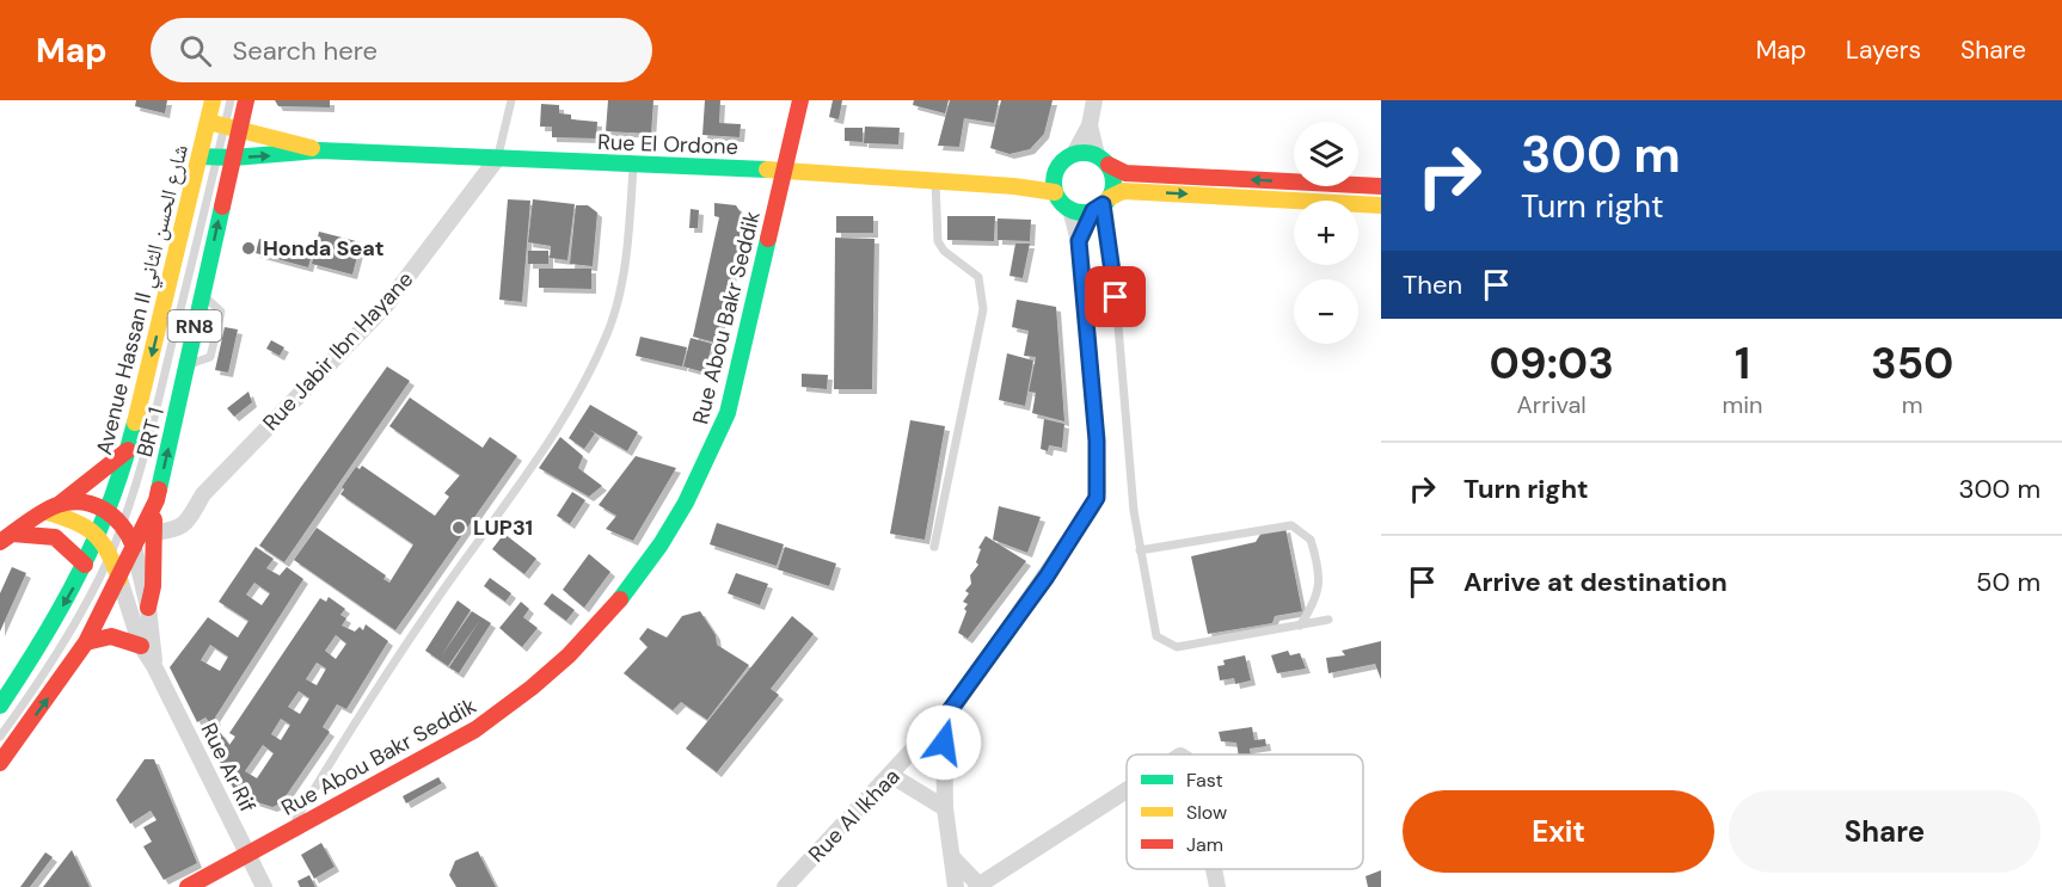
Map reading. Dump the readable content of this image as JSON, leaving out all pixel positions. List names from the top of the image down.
{
  "streets": {
    "street": [
      "Rue El Ordone",
      "Avenue Hassan II شارع الحسن الثاني",
      "Rue Abou Bakr Seddik",
      "RN8",
      "Rue Jabir Ibn Hayane",
      "Rue Ar Rif",
      "Rue Al Ikhaa"
    ],
    "lane": ["BRT 1"]
  },
  "crossings": [
    ["Rue El Ordone", "Avenue Hassan II شارع الحسن الثاني"],
    ["Rue El Ordone", "Rue Abou Bakr Seddik"],
    ["Rue El Ordone", "Rue Jabir Ibn Hayane"],
    ["Rue El Ordone", "BRT 1"],
    ["Rue El Ordone", "Rue Al Ikhaa"],
    ["Avenue Hassan II شارع الحسن الثاني", "RN8"],
    ["Avenue Hassan II شارع الحسن الثاني", "BRT 1"],
    ["Avenue Hassan II شارع الحسن الثاني", "Rue Ar Rif"],
    ["Rue Abou Bakr Seddik", "Rue Ar Rif"],
    ["RN8", "Rue Ar Rif"],
    ["BRT 1", "Rue Ar Rif"]
  ],
  "places": ["Honda Seat", "LUP31"],
  "legend": ["Fast", "Slow", "Jam"],
  "page": {
    "header": "Map",
    "search": "Search here",
    "nav": ["Map", "Layers", "Share"],
    "turn": ["300 m", "Turn right"],
    "map_buttons": ["+", "−"],
    "then": "Then",
    "eta": [
      "09:03",
      "Arrival",
      "1",
      "min",
      "350",
      "m"
    ],
    "list": [
      {
        "name": "Turn right",
        "value": "300 m"
      },
      {
        "name": "Arrive at destination",
        "value": "50 m"
      }
    ],
    "buttons": ["Exit", "Share"]
  }
}
